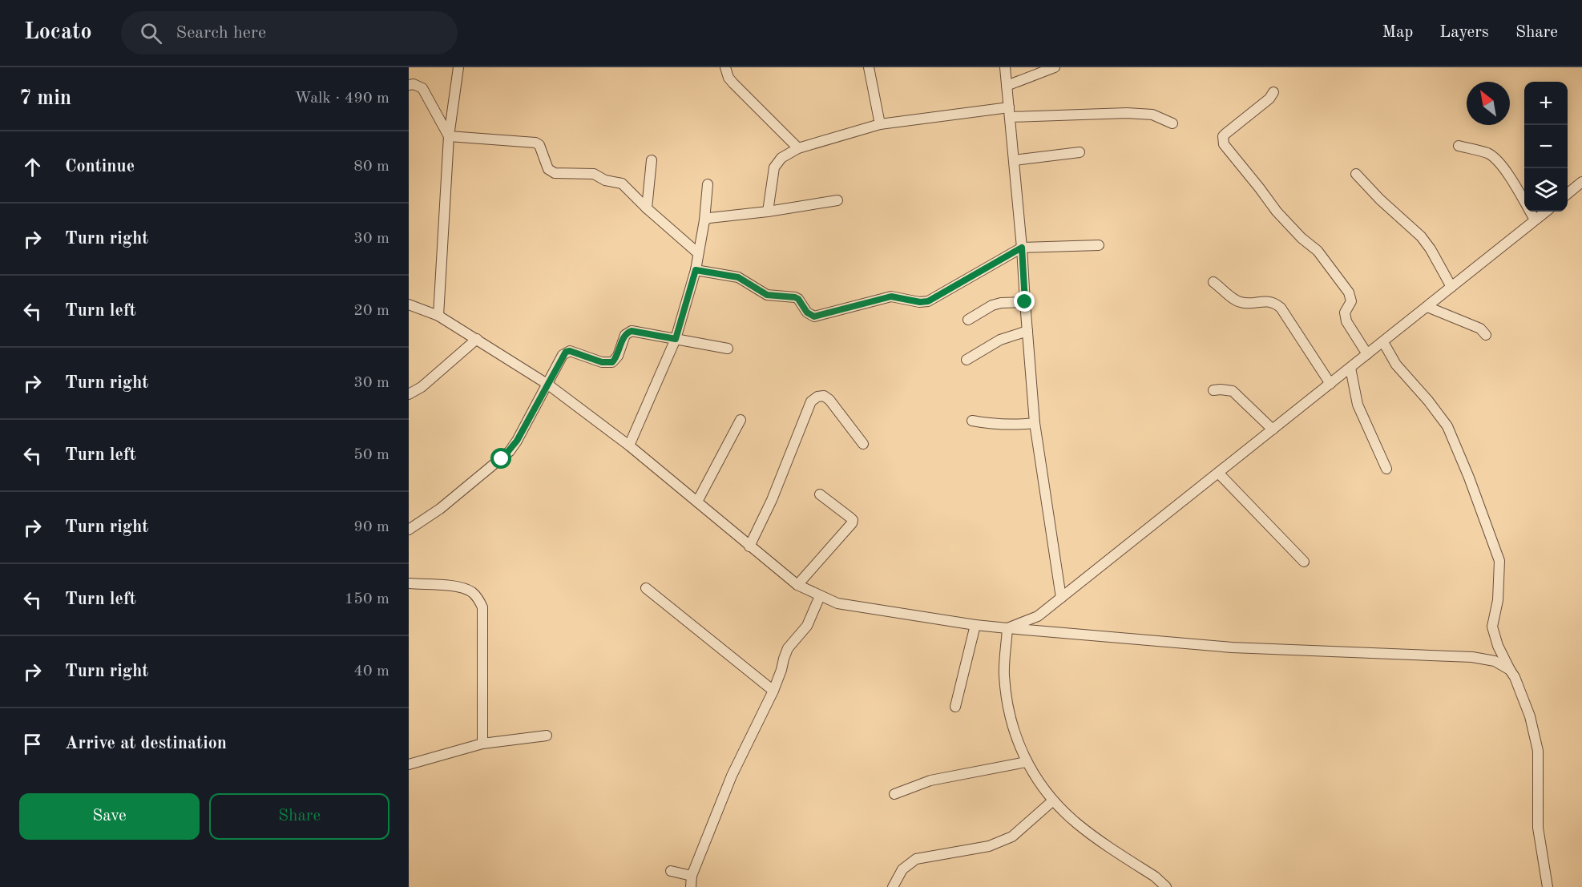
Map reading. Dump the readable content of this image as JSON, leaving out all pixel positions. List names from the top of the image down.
{
  "north": "top left",
  "page": {
    "header": "Locato",
    "search": "Search here",
    "nav": ["Map", "Layers", "Share"],
    "heading": ["7 min", "Walk · 490 m"],
    "map_buttons": ["+", "−"],
    "list": [
      ["Continue", "80 m"],
      ["Turn right", "30 m"],
      ["Turn left", "20 m"],
      ["Turn right", "30 m"],
      ["Turn left", "50 m"],
      ["Turn right", "90 m"],
      ["Turn left", "150 m"],
      ["Turn right", "40 m"],
      "Arrive at destination"
    ],
    "buttons": ["Save", "Share"]
  }
}
